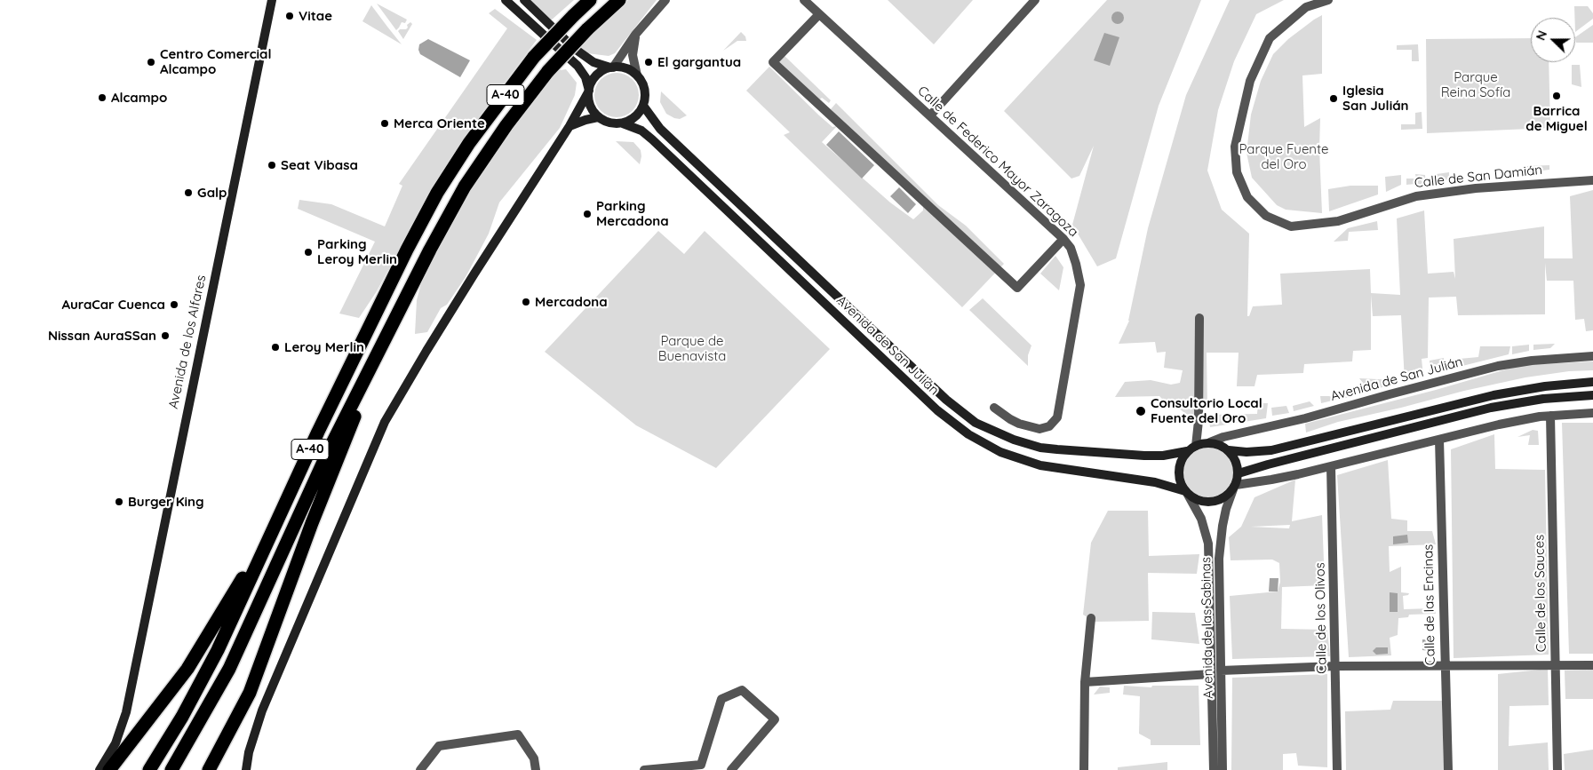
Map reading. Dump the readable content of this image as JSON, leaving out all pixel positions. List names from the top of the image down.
{
  "streets": {
    "highway": ["A-40"],
    "main road": ["Avenida de los Alfares", "Avenida de San Julián"],
    "street": [
      "Calle de Federico Mayor Zaragoza",
      "Calle de San Damián",
      "Calle de los Sauces",
      "Calle de las Encinas",
      "Calle de los Olivos",
      "Avenida de las Sabinas"
    ]
  },
  "crossings": [
    ["Avenida de San Julián", "Avenida de las Sabinas"]
  ],
  "parks": ["Parque Reina Sofía", "Parque Fuente del Oro", "Parque de Buenavista"],
  "places": [
    "Vitae",
    "Centro Comercial Alcampo",
    "El gargantua",
    "Barrica de Miguel",
    "Alcampo",
    "Iglesia San Julián",
    "Merca Oriente",
    "Seat Vibasa",
    "Galp",
    "Parking Mercadona",
    "Parking Leroy Merlin",
    "Mercadona",
    "AuraCar Cuenca",
    "Nissan AuraSSan",
    "Leroy Merlin",
    "Consultorio Local Fuente del Oro",
    "Burger King"
  ],
  "north": "left"
}
